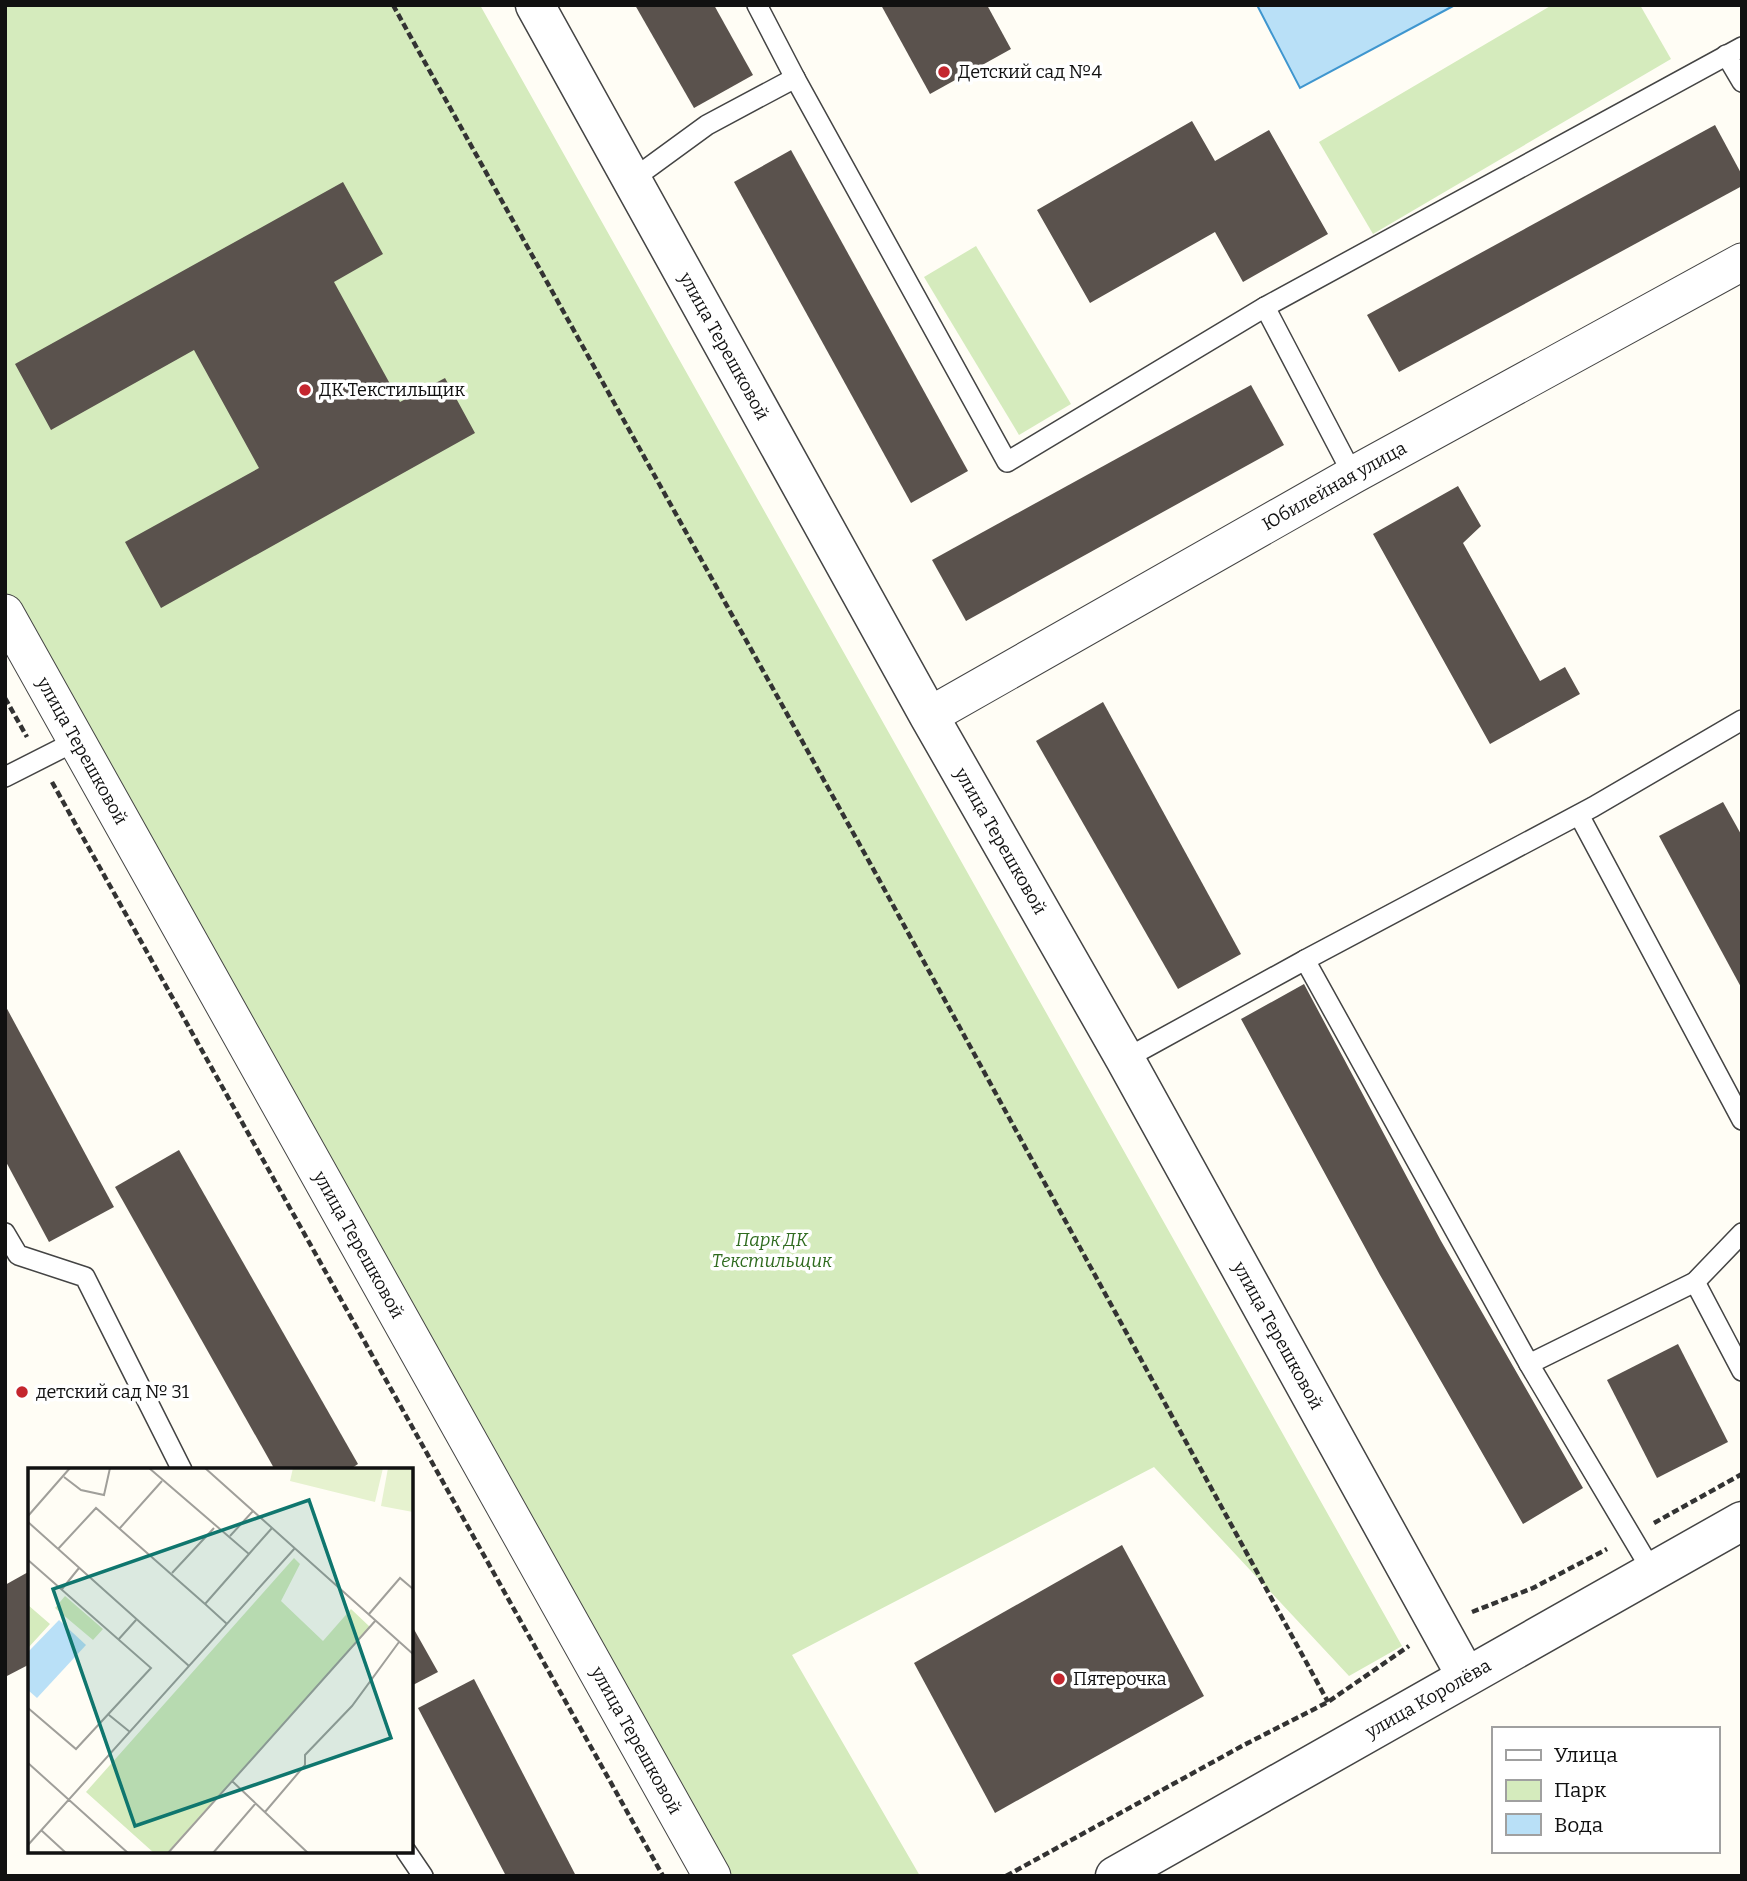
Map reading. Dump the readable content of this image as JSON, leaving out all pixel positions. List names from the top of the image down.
{
  "streets": {
    "street": ["улица Терешковой", "Юбилейная улица", "улица Королёва"]
  },
  "crossings": [
    ["улица Терешковой", "Юбилейная улица"],
    ["улица Терешковой", "улица Королёва"]
  ],
  "parks": ["Парк ДК Текстильщик"],
  "places": [
    "Детский сад №4",
    "ДК Текстильщик",
    "детский сад № 31",
    "Пятерочка"
  ],
  "legend": ["Улица", "Парк", "Вода"]
}
